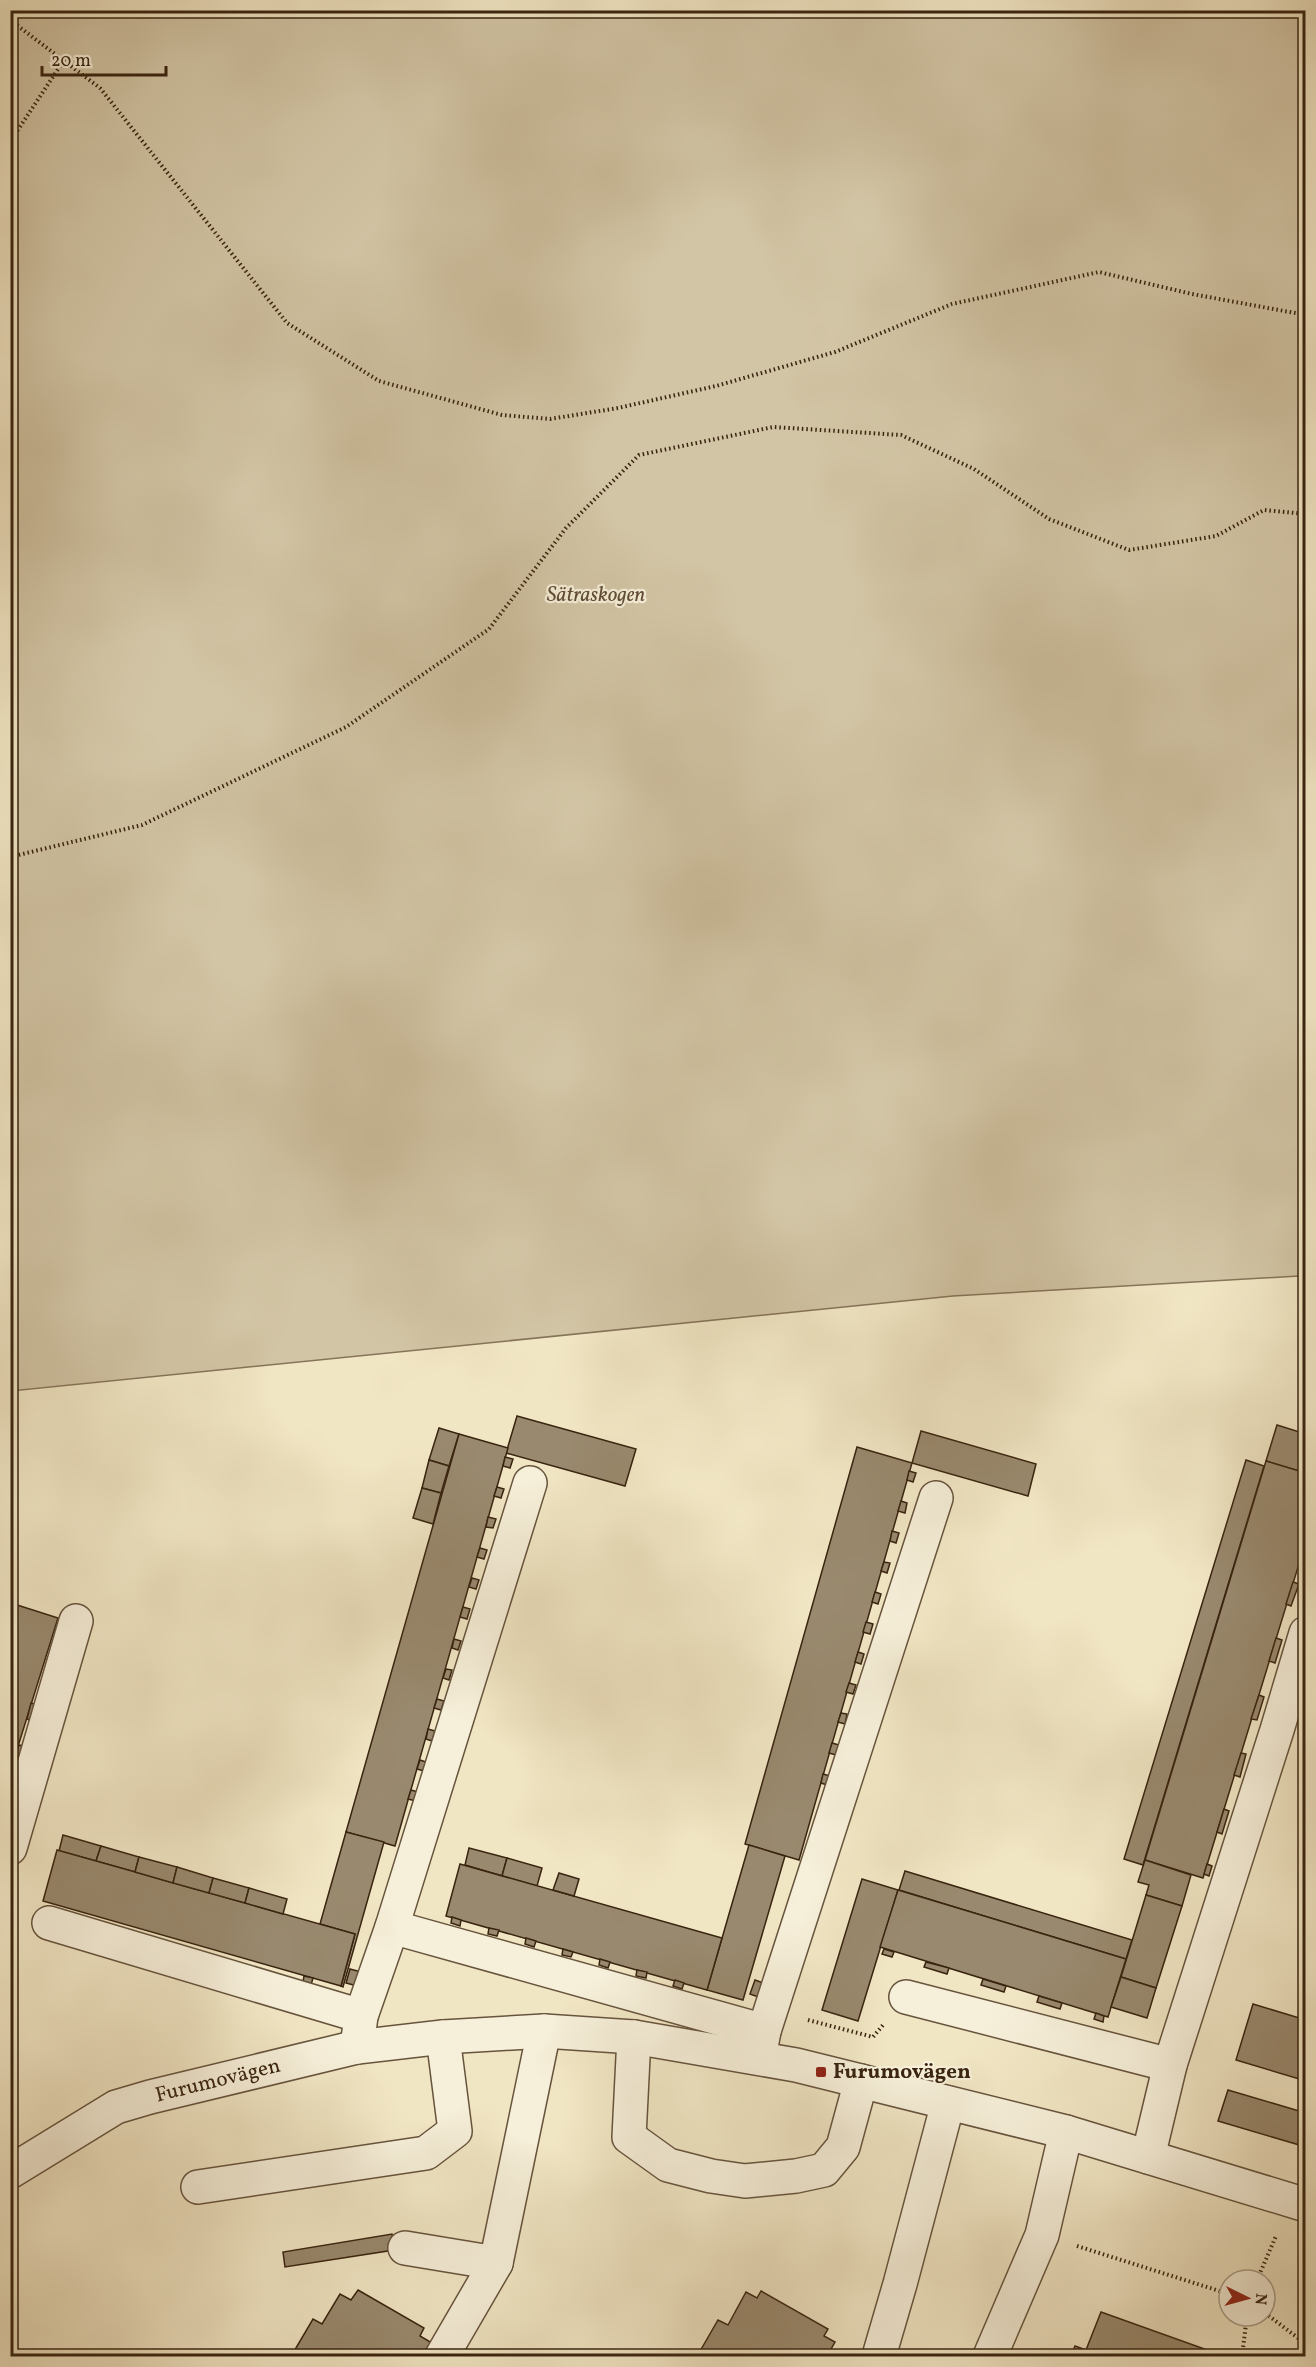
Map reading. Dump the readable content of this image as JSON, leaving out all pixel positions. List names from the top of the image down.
{
  "streets": {
    "street": ["Furumovägen"]
  },
  "parks": ["Sätraskogen"],
  "places": {
    "transit": ["Furumovägen"]
  },
  "scale_bar": "20 m",
  "north": "right"
}
